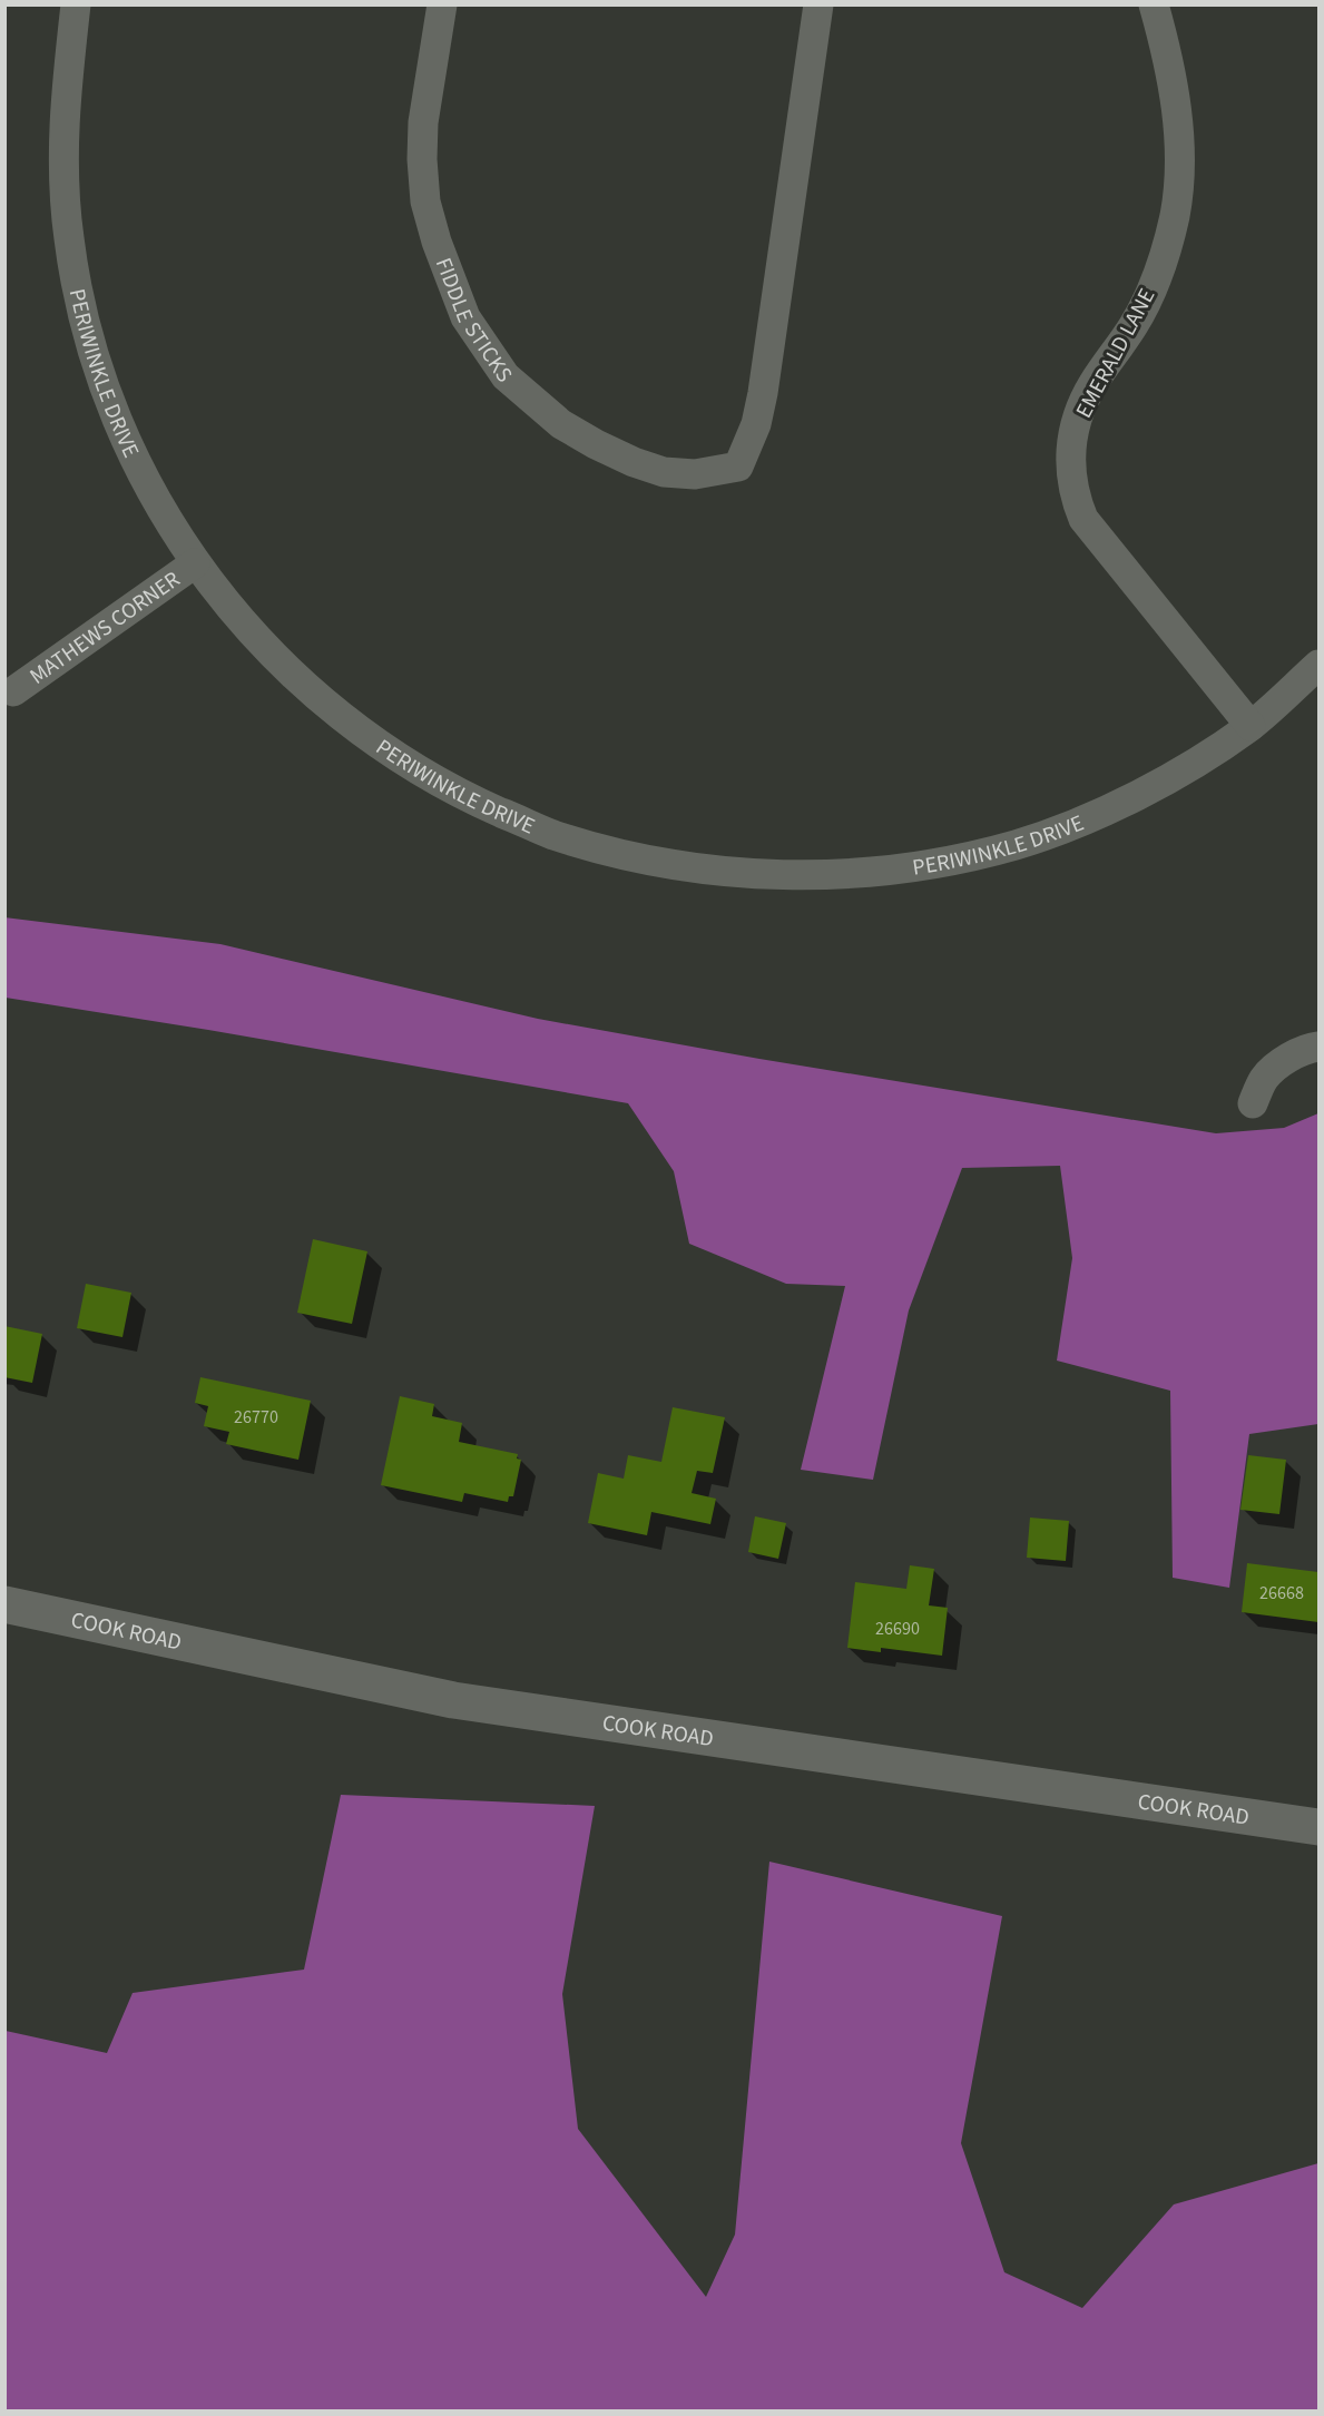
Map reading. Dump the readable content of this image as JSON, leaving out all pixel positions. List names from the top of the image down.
{
  "streets": {
    "street": [
      "FIDDLE STICKS",
      "EMERALD LANE",
      "PERIWINKLE DRIVE",
      "MATHEWS CORNER",
      "COOK ROAD"
    ]
  },
  "crossings": [
    ["EMERALD LANE", "PERIWINKLE DRIVE"],
    ["PERIWINKLE DRIVE", "MATHEWS CORNER"]
  ],
  "house_numbers": ["26770", "26668", "26690"]
}
